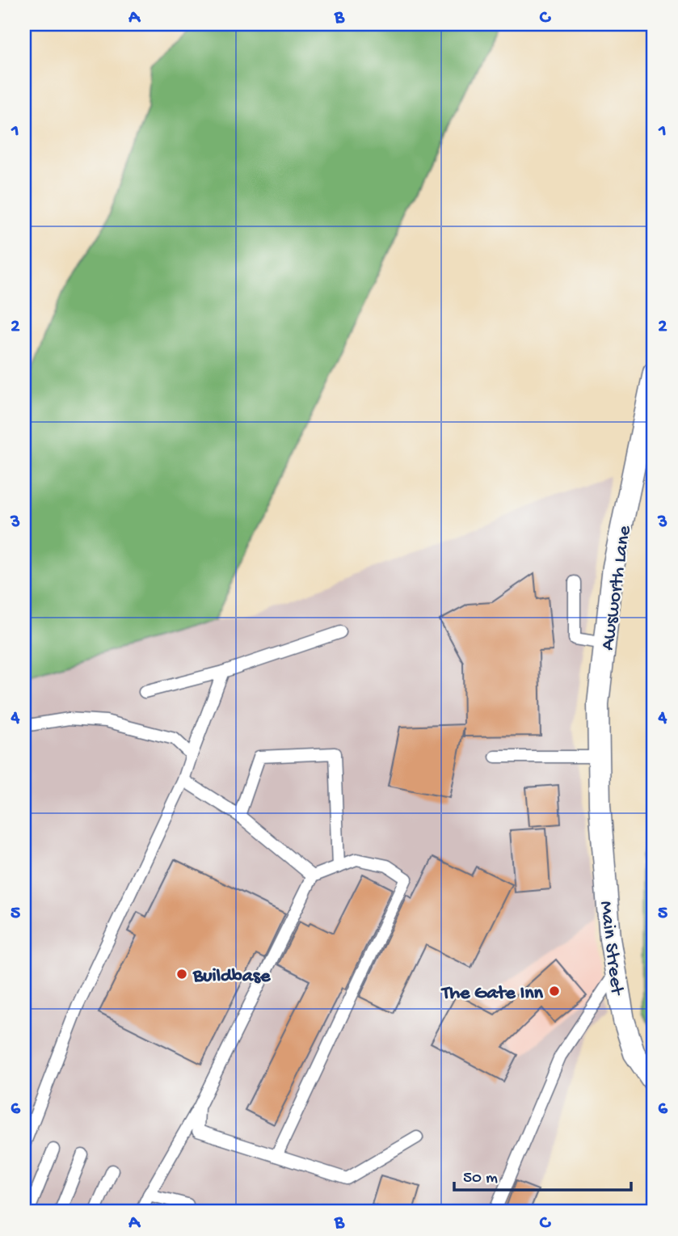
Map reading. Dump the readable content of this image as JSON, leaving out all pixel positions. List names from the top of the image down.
{
  "streets": {
    "street": ["Awsworth Lane", "Main Street"]
  },
  "crossings": [
    ["Awsworth Lane", "Main Street"]
  ],
  "places": ["Buildbase", "The Gate Inn"],
  "scale_bar": "50 m",
  "grid": {
    "columns": ["A", "B", "C"],
    "rows": [
      "1",
      "2",
      "3",
      "4",
      "5",
      "6"
    ]
  }
}
